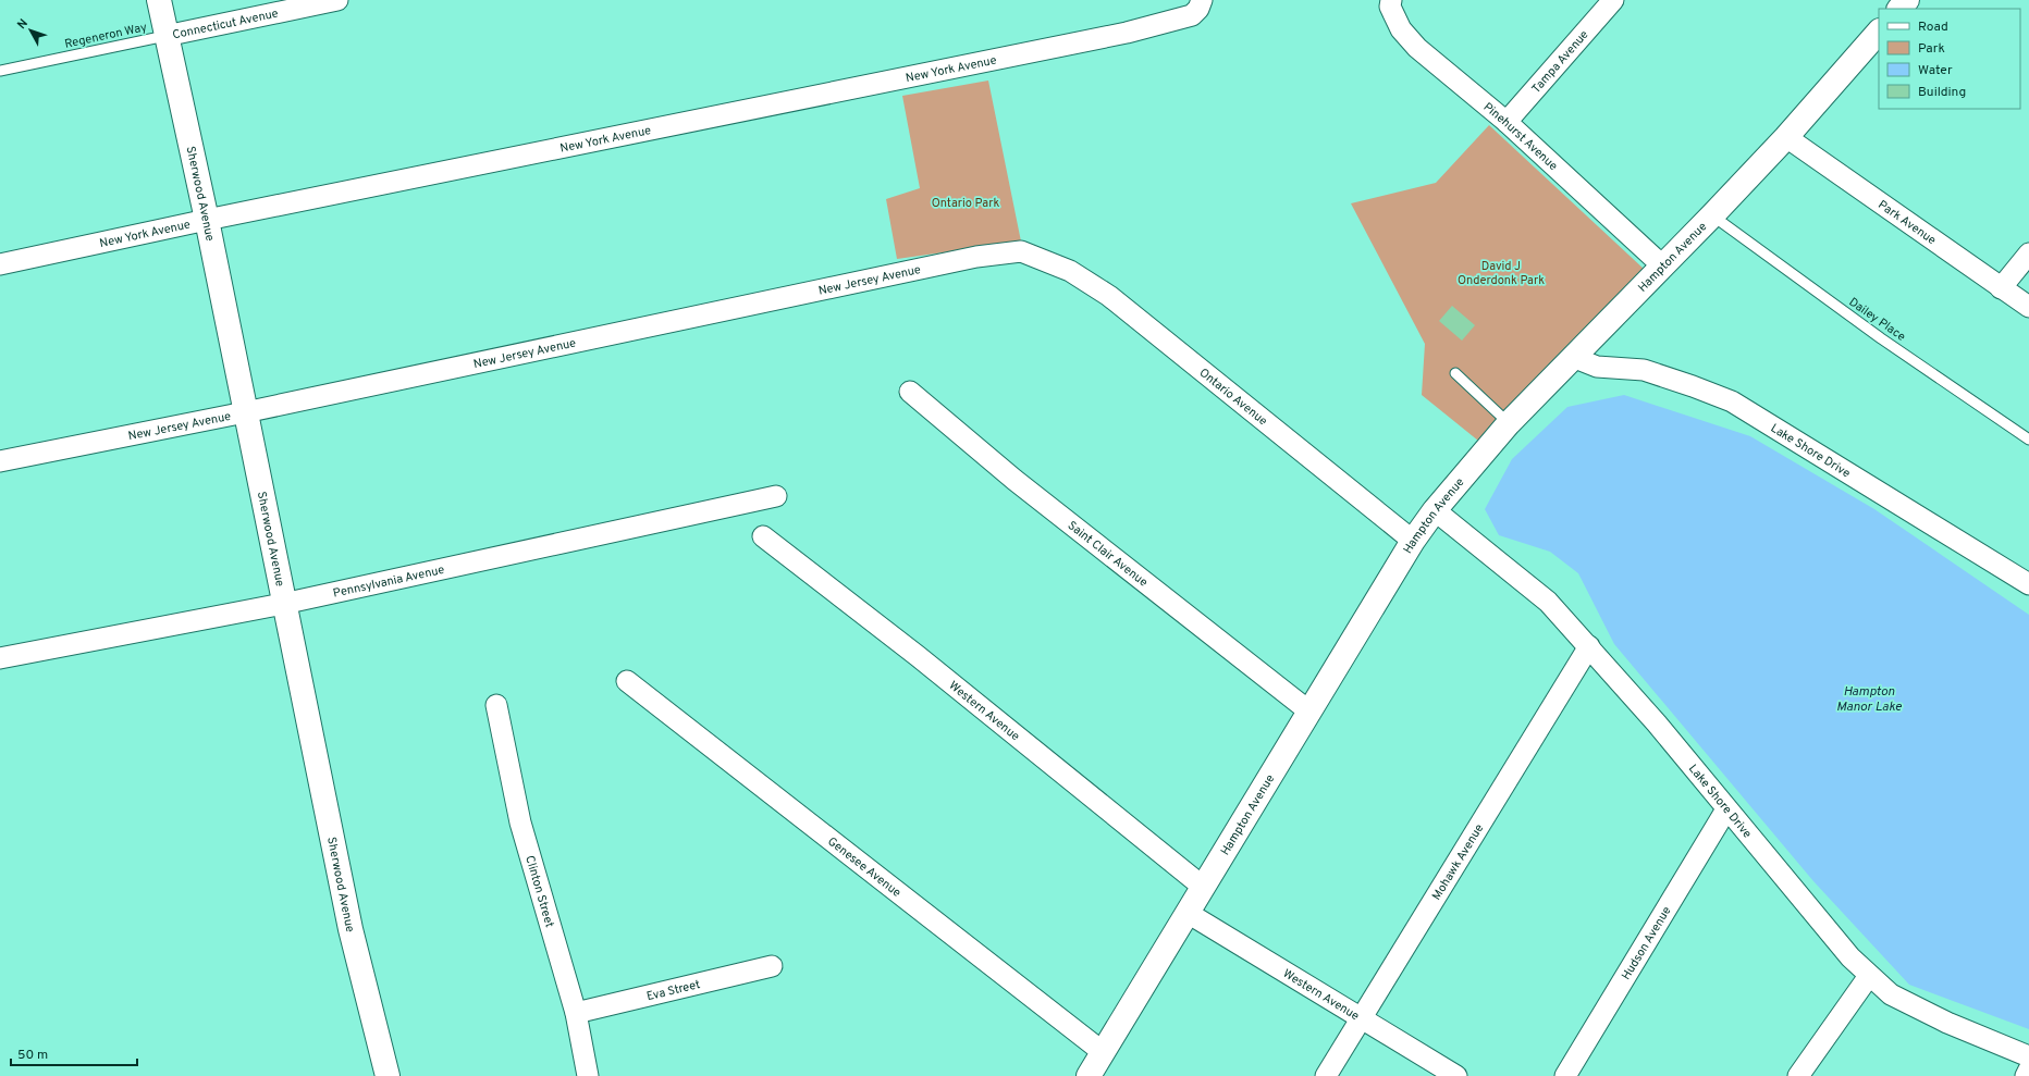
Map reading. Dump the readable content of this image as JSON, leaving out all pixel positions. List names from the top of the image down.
{
  "streets": {
    "street": [
      "Connecticut Avenue",
      "Tampa Avenue",
      "New York Avenue",
      "Pinehurst Avenue",
      "Sherwood Avenue",
      "Park Avenue",
      "Hampton Avenue",
      "New Jersey Avenue",
      "Ontario Avenue",
      "Lake Shore Drive",
      "Saint Clair Avenue",
      "Pennsylvania Avenue",
      "Western Avenue",
      "Mohawk Avenue",
      "Genesee Avenue",
      "Clinton Street",
      "Hudson Avenue",
      "Eva Street"
    ],
    "lane": ["Regeneron Way", "Dailey Place"]
  },
  "crossings": [
    ["Connecticut Avenue", "Regeneron Way"],
    ["Connecticut Avenue", "Sherwood Avenue"],
    ["Regeneron Way", "Sherwood Avenue"],
    ["Tampa Avenue", "Pinehurst Avenue"],
    ["New York Avenue", "Sherwood Avenue"],
    ["Pinehurst Avenue", "Hampton Avenue"],
    ["Sherwood Avenue", "New Jersey Avenue"],
    ["Sherwood Avenue", "Pennsylvania Avenue"],
    ["Park Avenue", "Hampton Avenue"],
    ["Hampton Avenue", "Dailey Place"],
    ["Hampton Avenue", "Ontario Avenue"],
    ["Hampton Avenue", "Lake Shore Drive"],
    ["Hampton Avenue", "Saint Clair Avenue"],
    ["Hampton Avenue", "Western Avenue"],
    ["Hampton Avenue", "Genesee Avenue"],
    ["New Jersey Avenue", "Ontario Avenue"],
    ["Lake Shore Drive", "Mohawk Avenue"],
    ["Lake Shore Drive", "Hudson Avenue"],
    ["Western Avenue", "Mohawk Avenue"],
    ["Clinton Street", "Eva Street"]
  ],
  "water": ["Hampton Manor Lake"],
  "parks": ["Ontario Park", "David J Onderdonk Park"],
  "legend": [
    "Road",
    "Park",
    "Water",
    "Building"
  ],
  "scale_bar": "50 m",
  "north": "top left"
}
